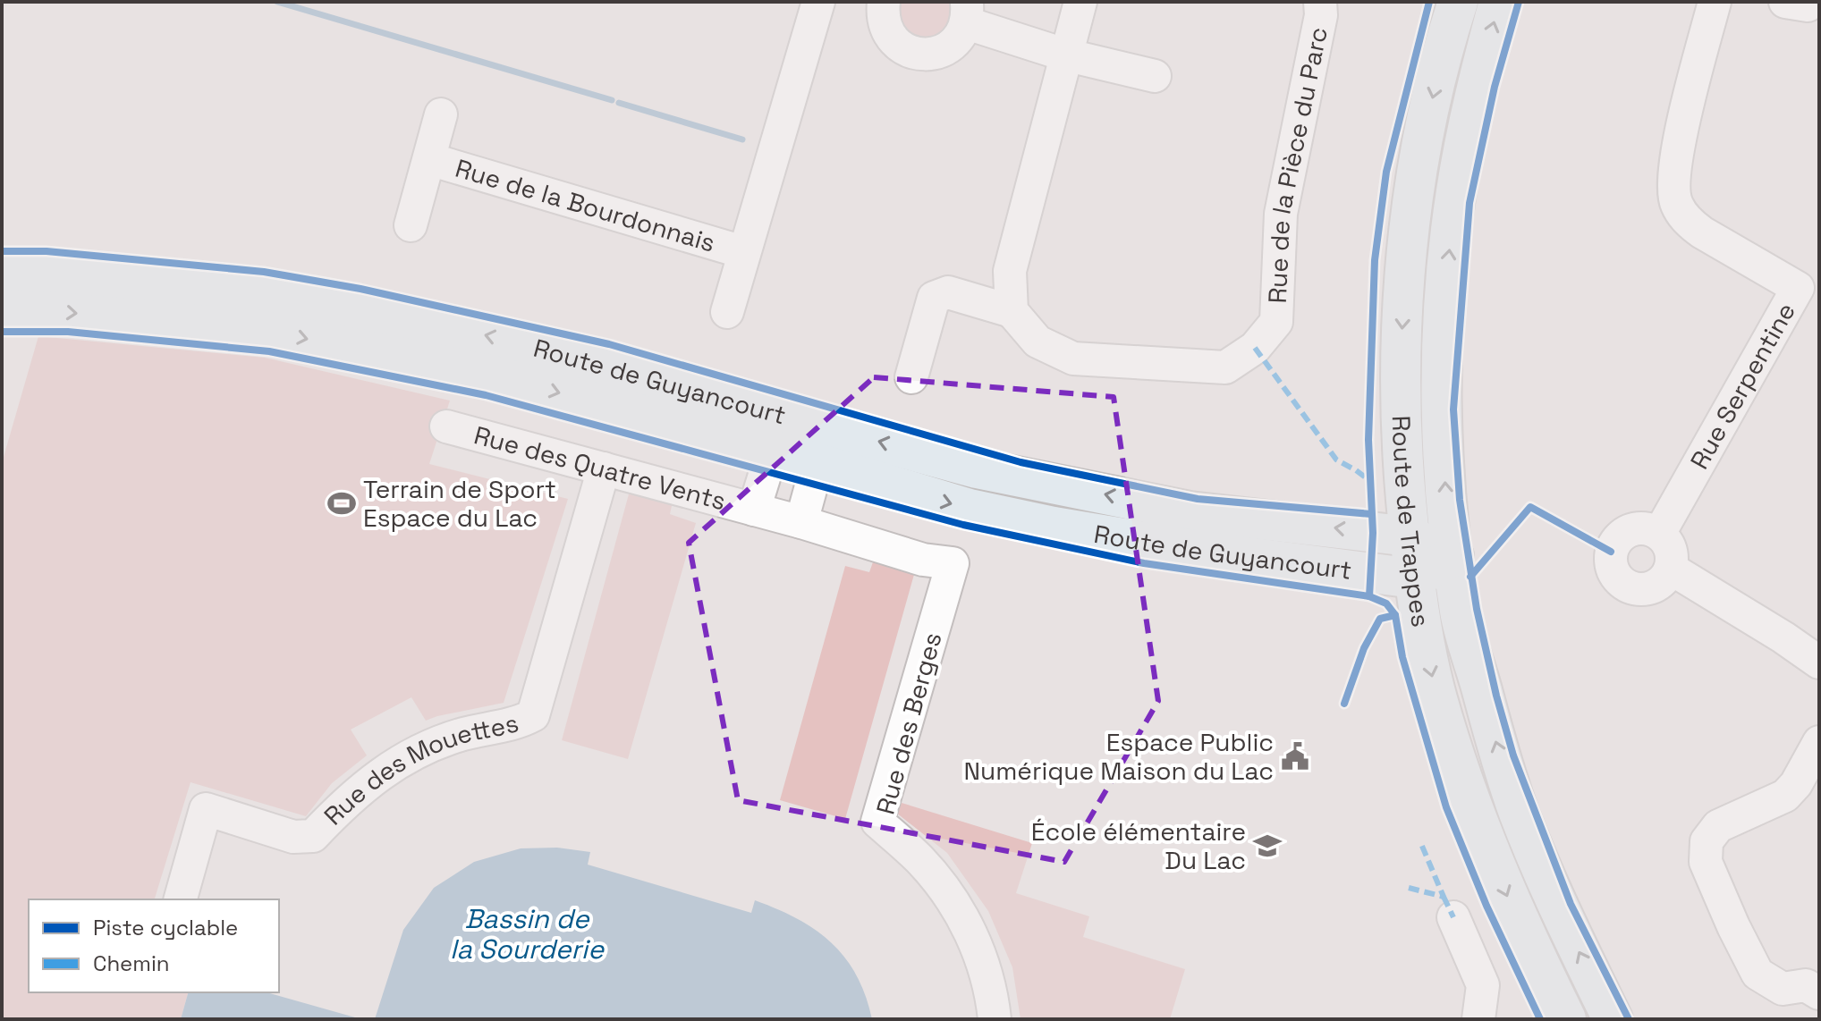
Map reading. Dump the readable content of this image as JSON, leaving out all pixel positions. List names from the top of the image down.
{
  "streets": {
    "main road": ["Route de Guyancourt", "Route de Trappes"],
    "street": [
      "Rue de la Pièce du Parc",
      "Rue de la Bourdonnais",
      "Rue Serpentine",
      "Rue des Quatre Vents",
      "Rue des Berges",
      "Rue des Mouettes"
    ]
  },
  "crossings": [
    ["Route de Guyancourt", "Rue des Quatre Vents"],
    ["Route de Guyancourt", "Route de Trappes"],
    ["Rue des Quatre Vents", "Rue des Berges"],
    ["Rue des Quatre Vents", "Rue des Mouettes"]
  ],
  "water": ["Bassin de la Sourderie"],
  "places": {
    "sports": ["Terrain de Sport Espace du Lac"],
    "public building": ["Espace Public Numérique Maison du Lac"],
    "school or university": ["École élémentaire Du Lac"]
  },
  "legend": ["Piste cyclable", "Chemin"]
}
